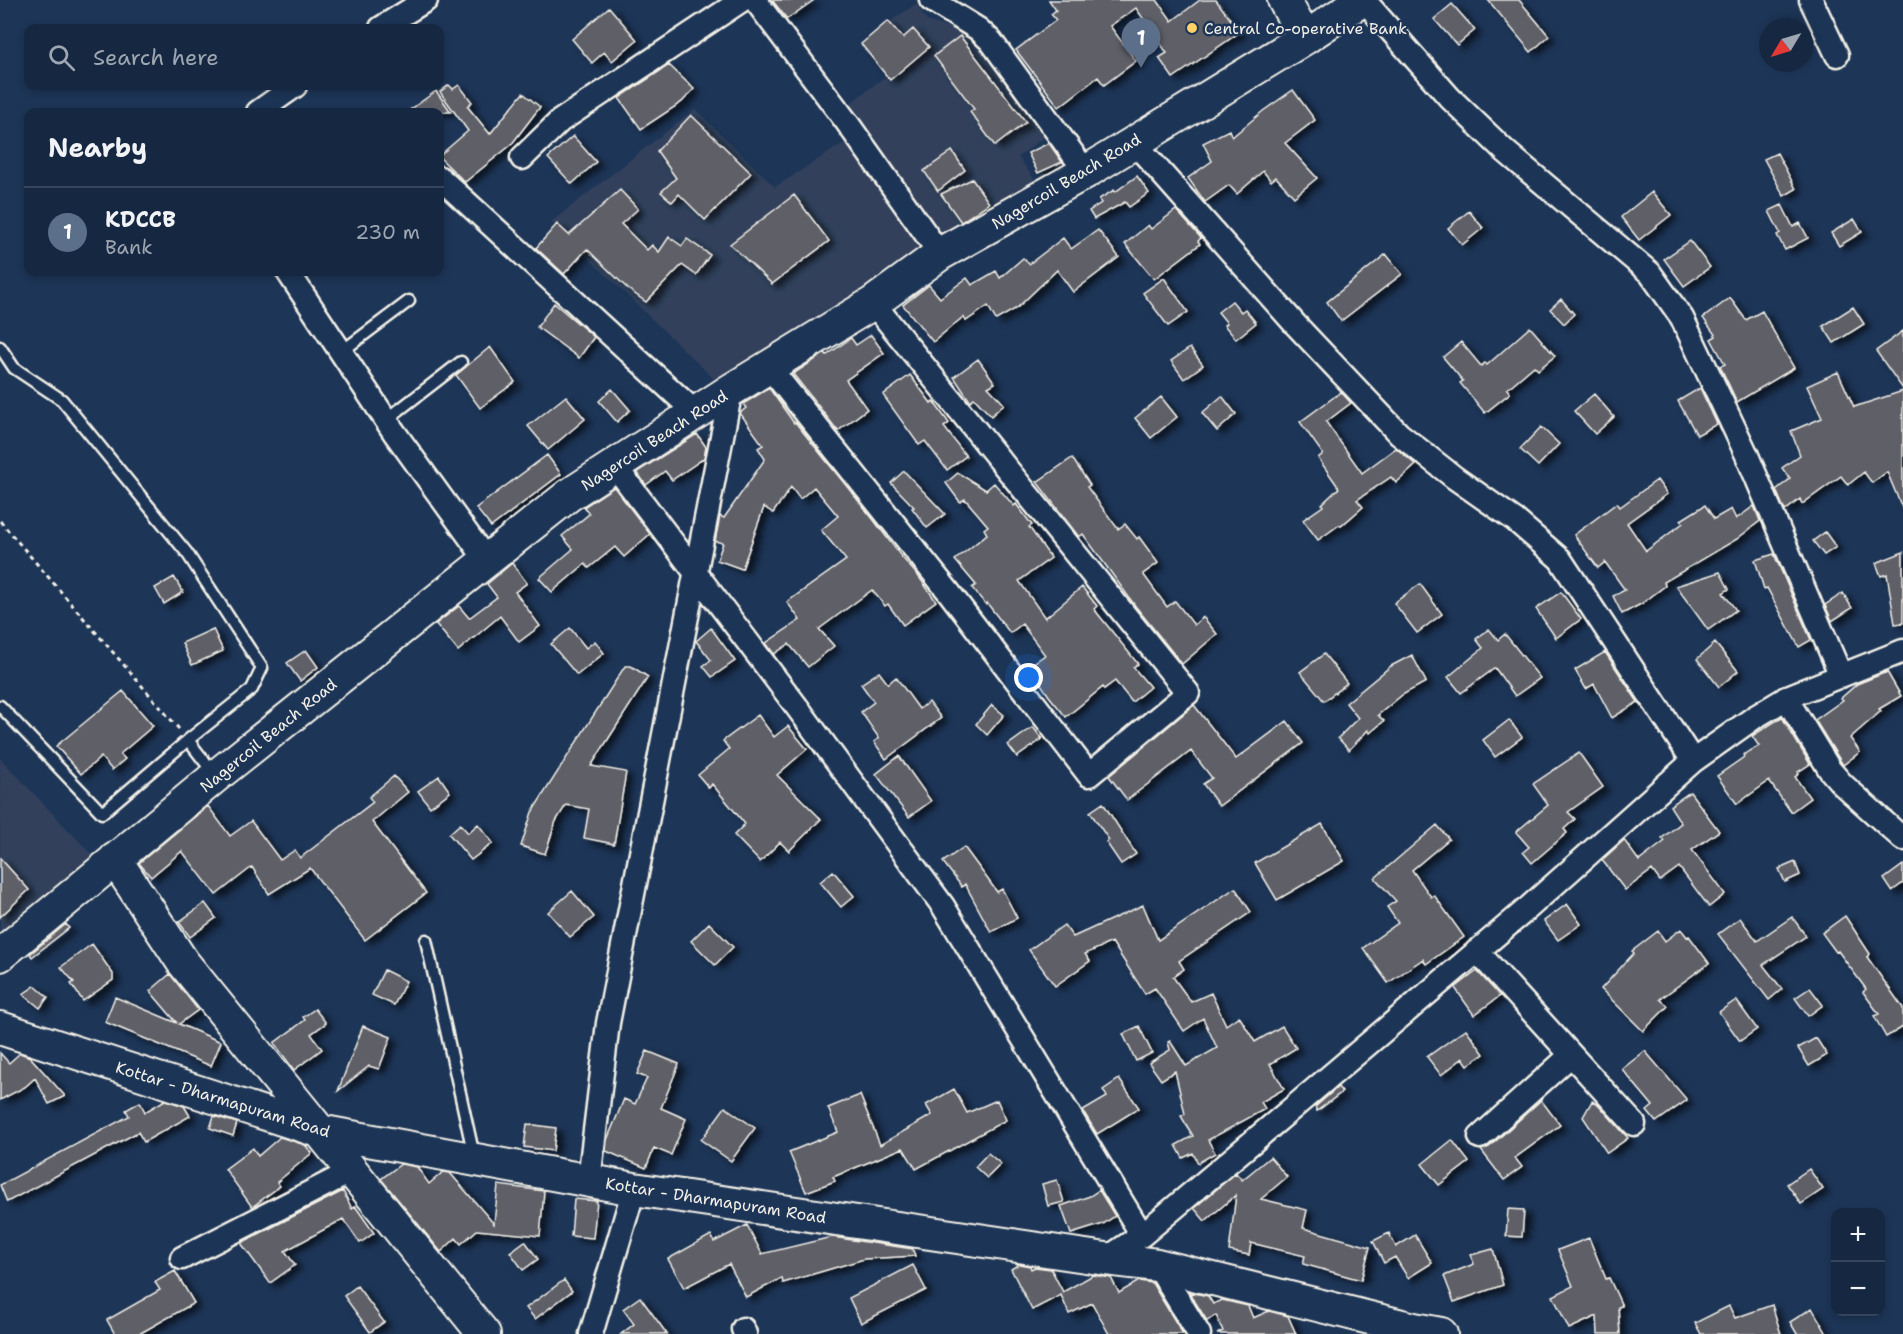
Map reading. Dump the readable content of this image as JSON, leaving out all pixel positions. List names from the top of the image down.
{
  "streets": {
    "main road": ["Nagercoil Beach Road", "Kottar - Dharmapuram Road"]
  },
  "places": ["Central Co-operative Bank"],
  "north": "bottom left",
  "page": {
    "pins": "1",
    "search": "Search here",
    "heading": "Nearby",
    "list": [
      {
        "mark": "1",
        "name": "KDCCB",
        "note": "Bank",
        "value": "230 m"
      }
    ],
    "map_buttons": ["+", "−"]
  }
}
